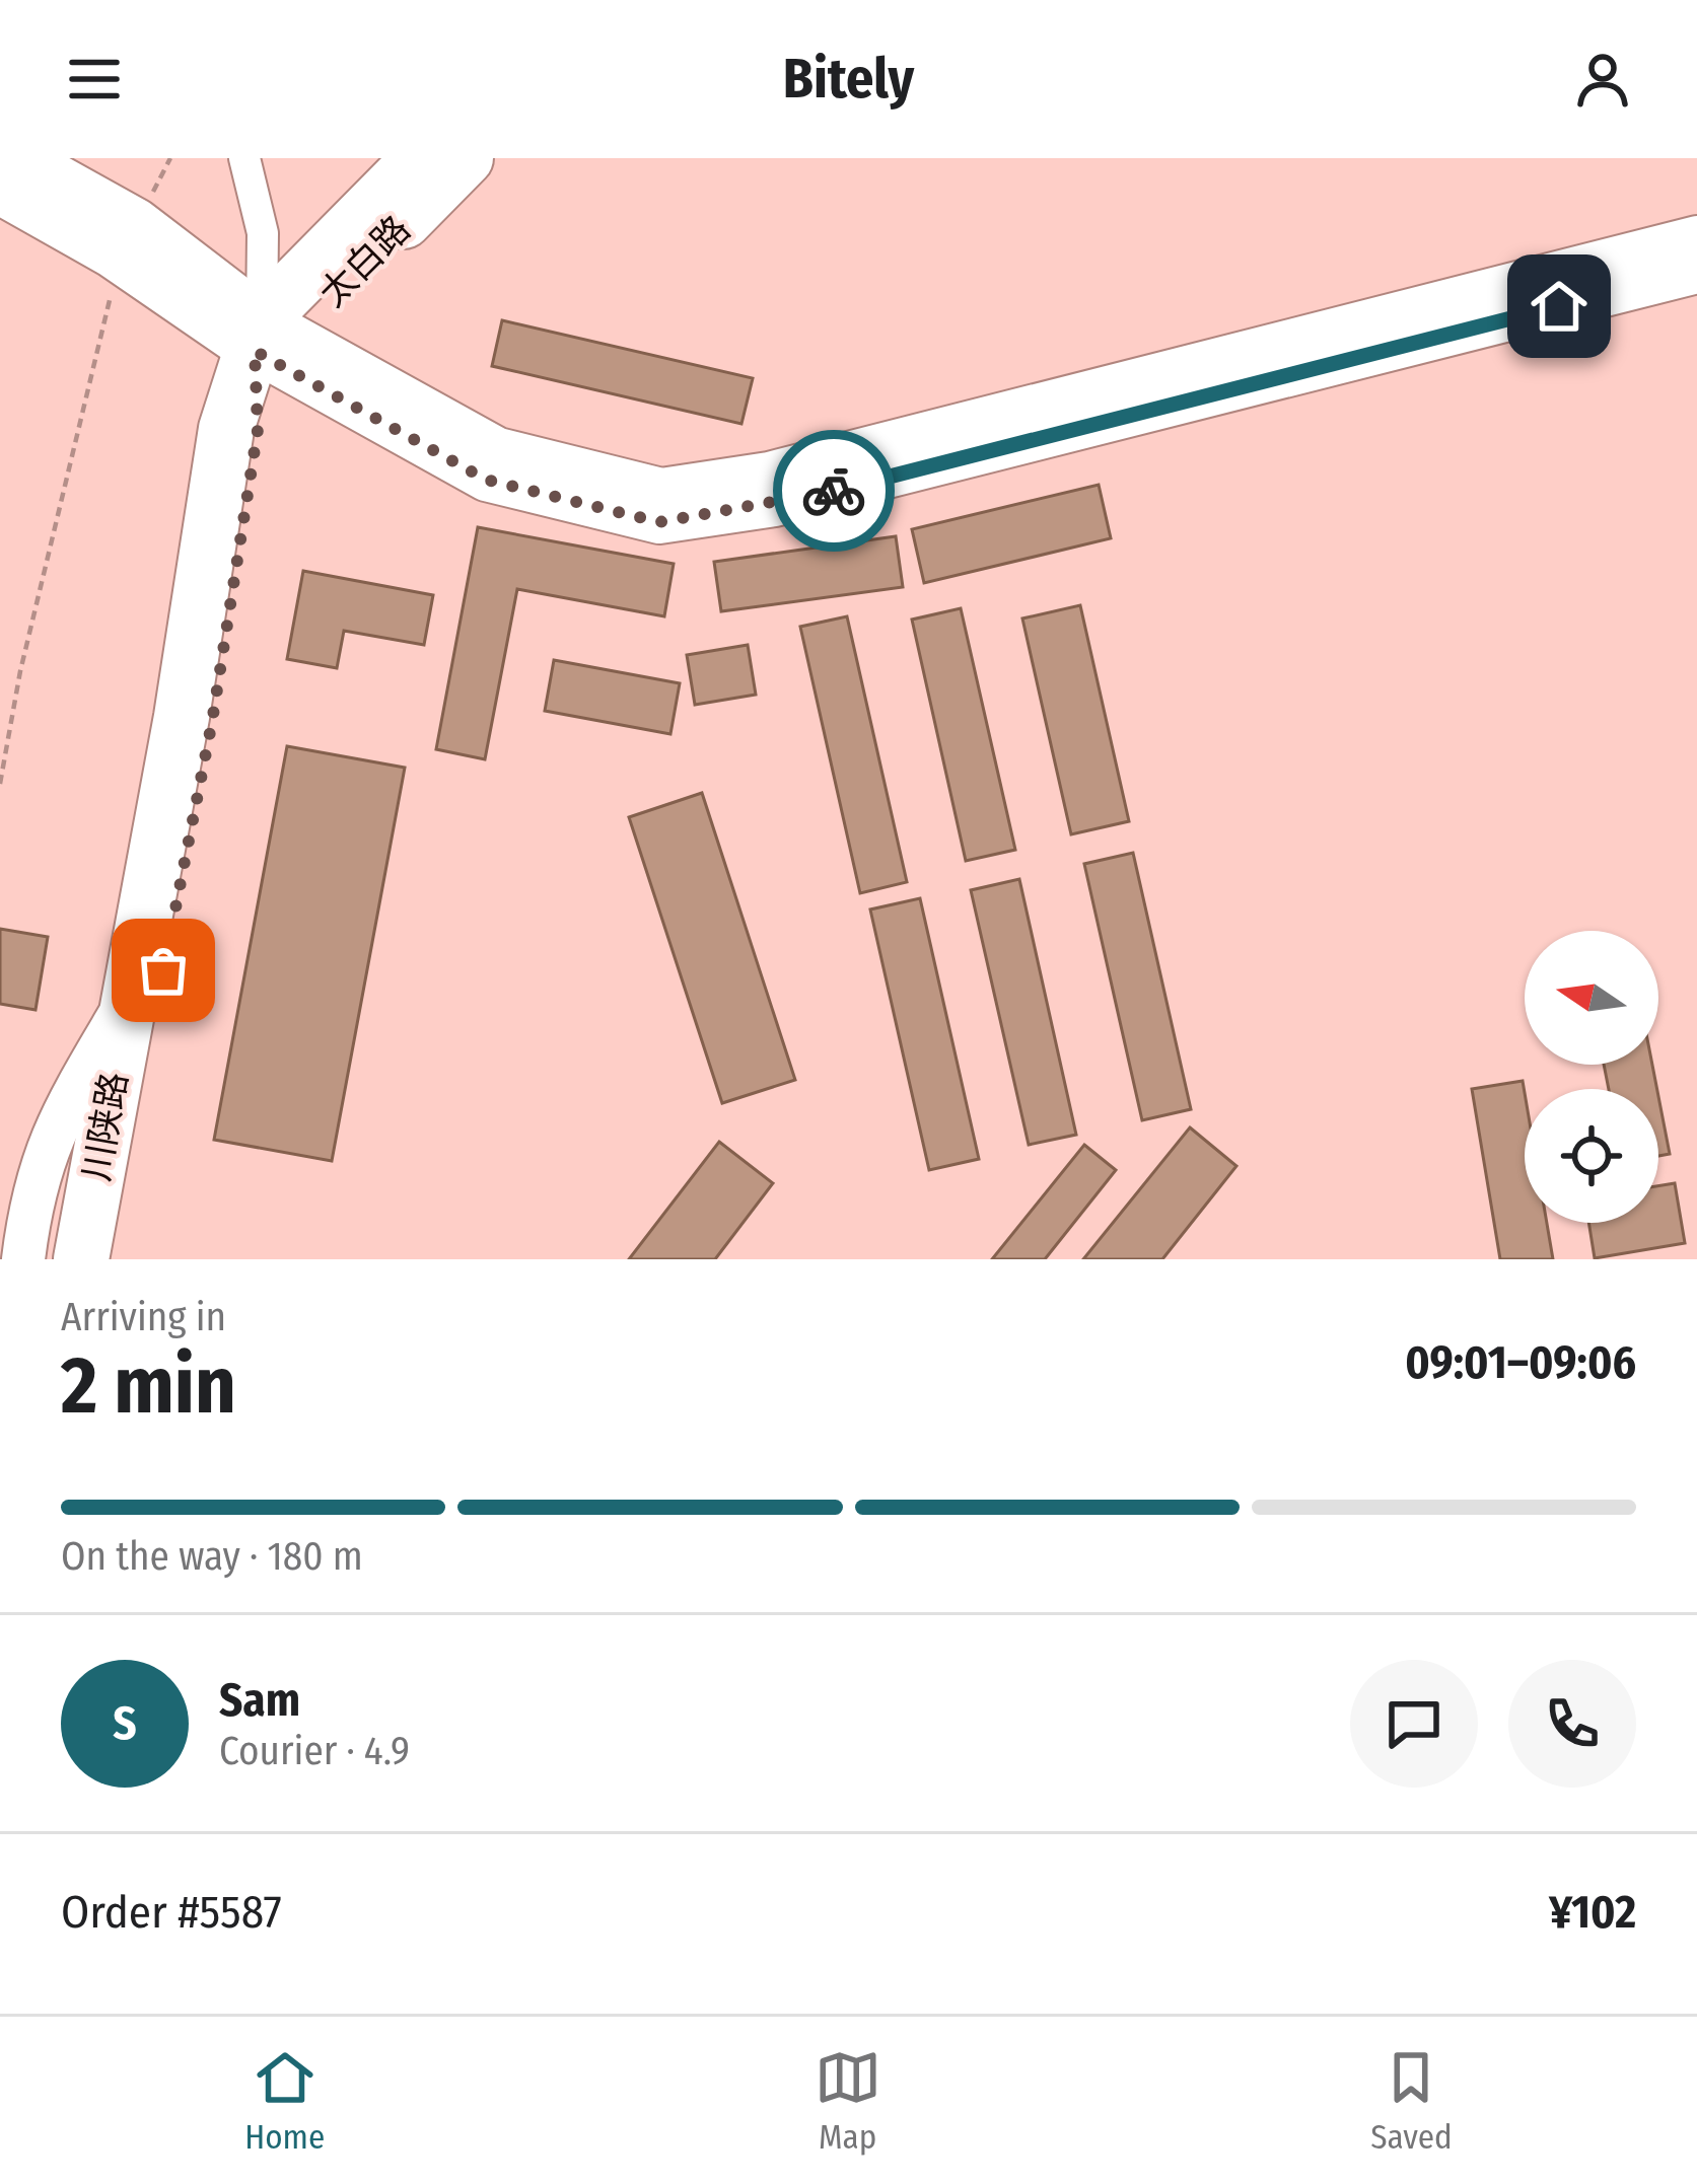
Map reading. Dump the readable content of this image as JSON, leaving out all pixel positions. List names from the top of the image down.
{
  "streets": {
    "highway": ["太白路", "川陕路"]
  },
  "crossings": [
    ["太白路", "川陕路"]
  ],
  "north": "left",
  "page": {
    "header": "Bitely",
    "heading": ["2 min", "Arriving in", "09:01–09:06"],
    "panel": [
      "Sam",
      "Courier · 4.9",
      "Order #5587",
      "¥102"
    ],
    "bar": "On the way · 180 m",
    "round": "S",
    "tabs": ["Home", "Map", "Saved"]
  }
}
